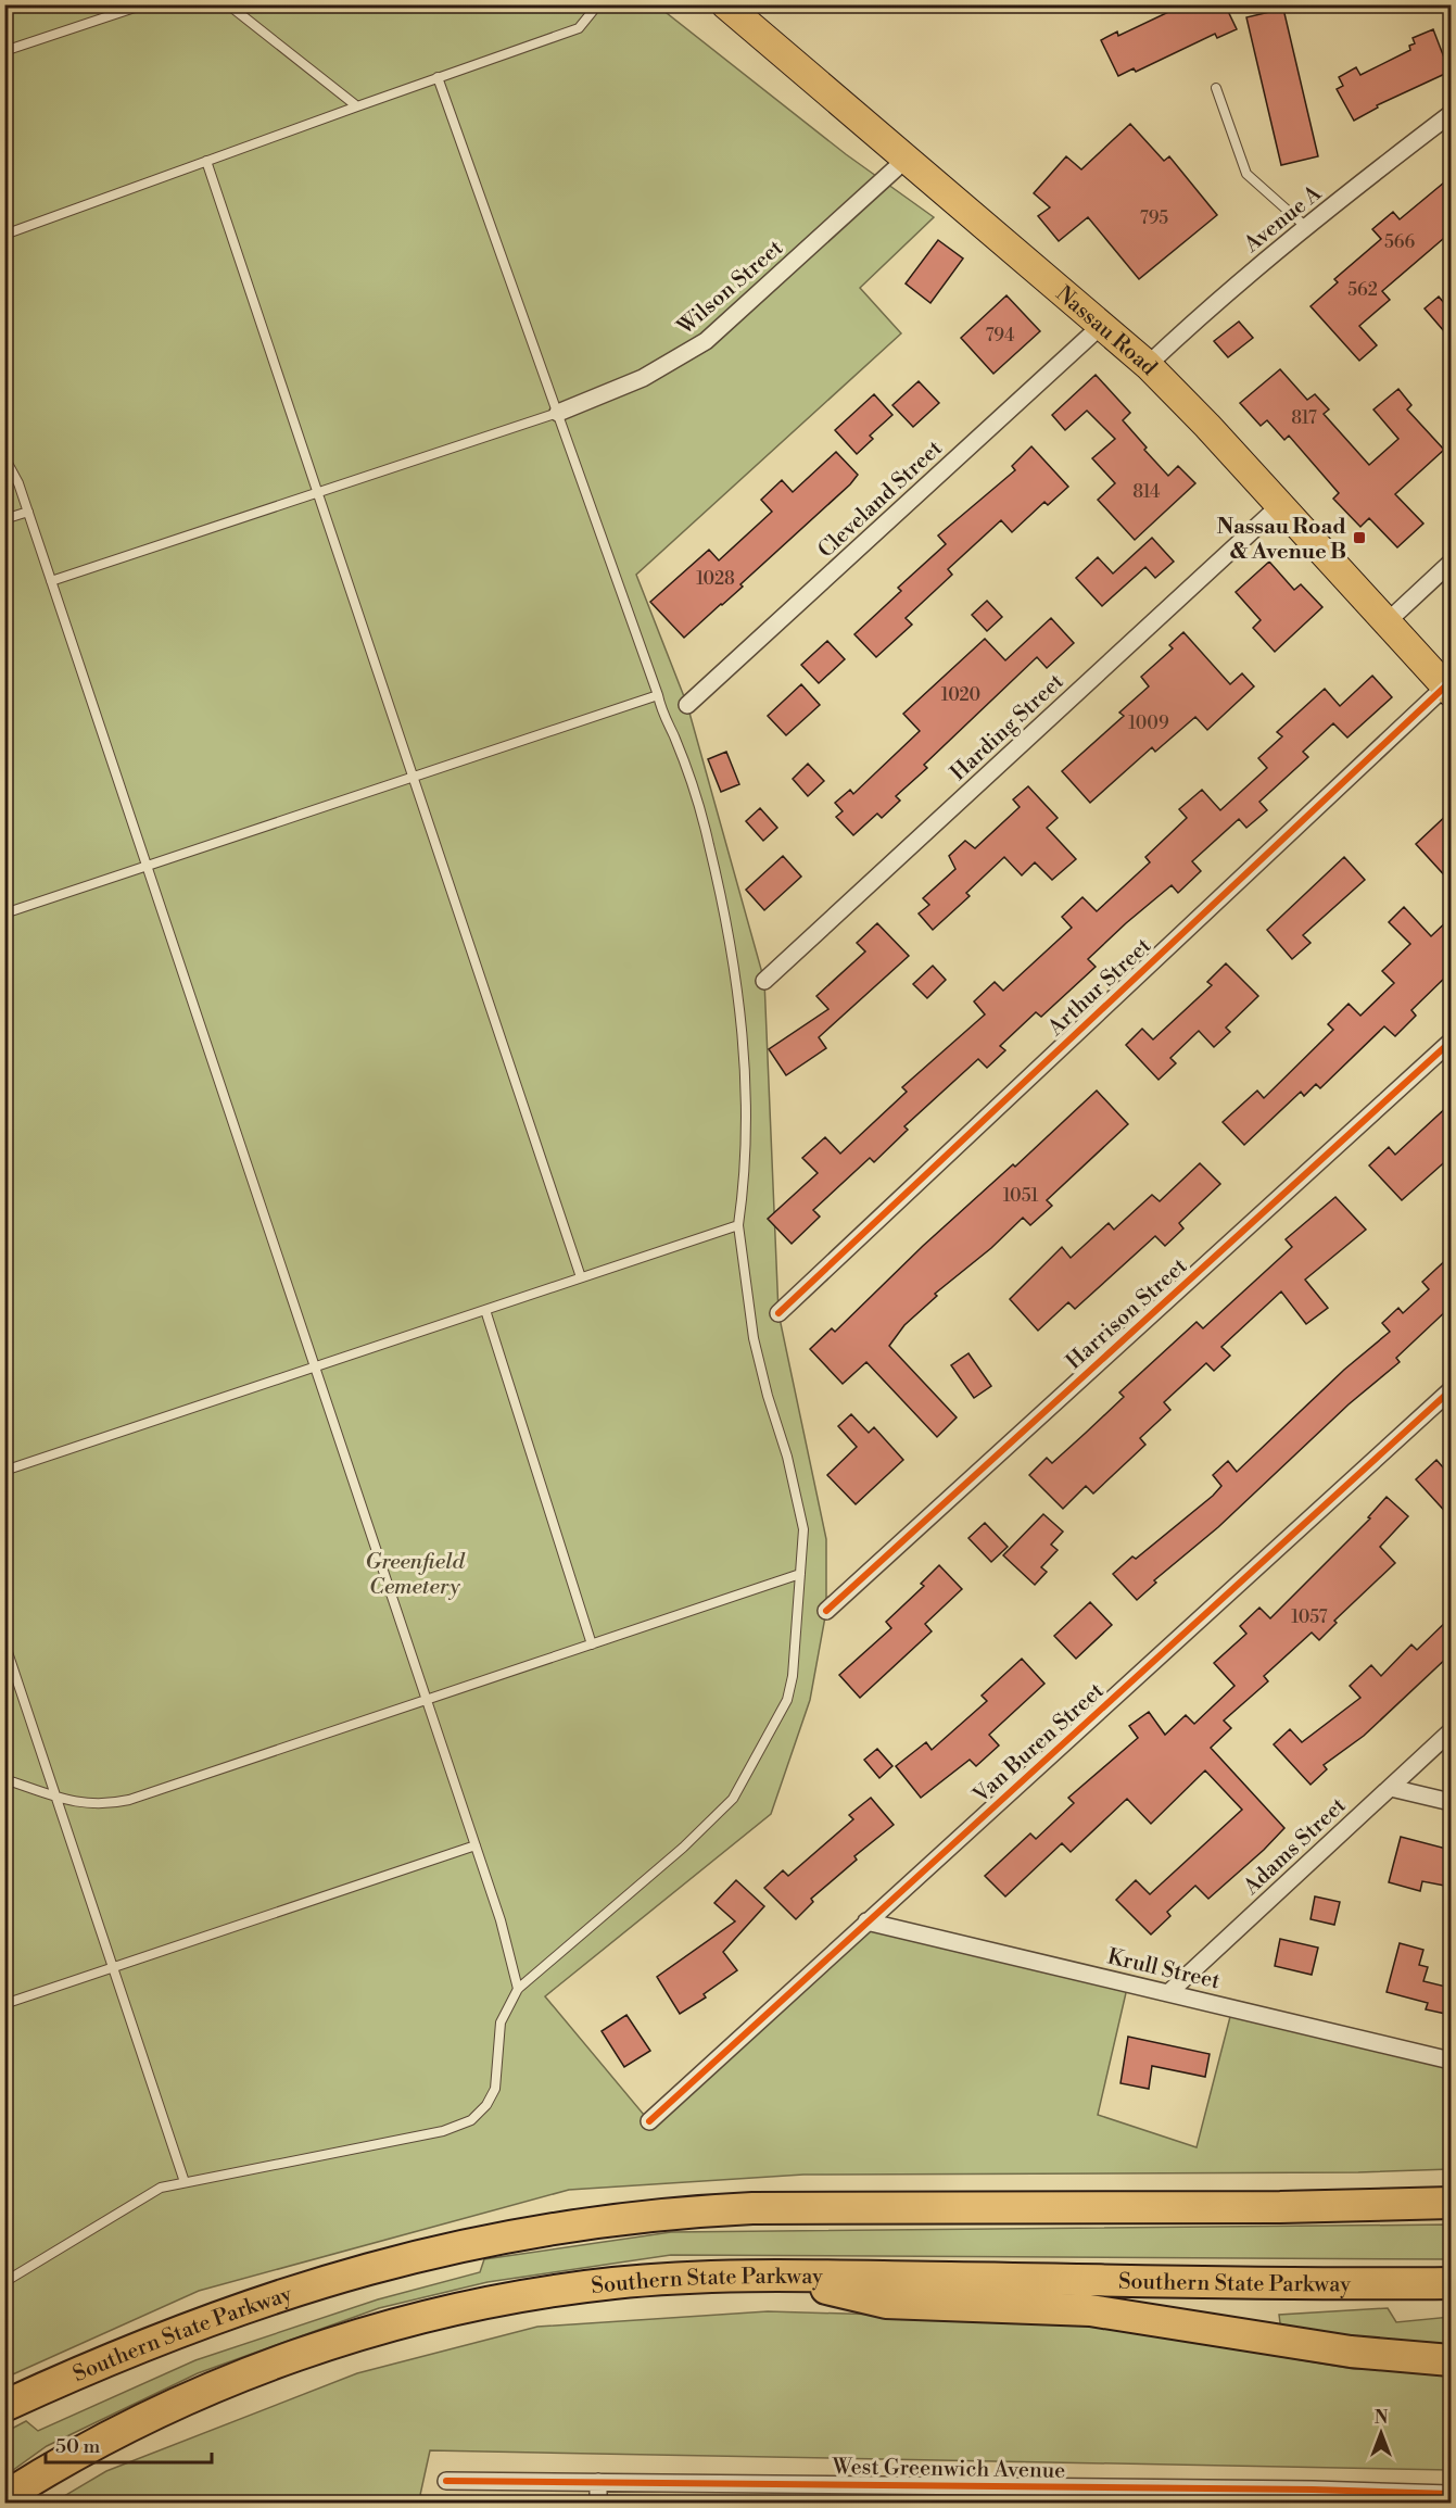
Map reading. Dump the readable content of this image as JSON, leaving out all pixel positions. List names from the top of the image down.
{
  "streets": {
    "highway": ["Southern State Parkway"],
    "main road": ["Nassau Road"],
    "street": [
      "Avenue A",
      "Wilson Street",
      "Cleveland Street",
      "Harding Street",
      "Arthur Street",
      "Harrison Street",
      "Van Buren Street",
      "Adams Street",
      "Krull Street",
      "West Greenwich Avenue"
    ]
  },
  "crossings": [
    ["Avenue A", "Nassau Road"],
    ["Wilson Street", "Nassau Road"],
    ["Nassau Road", "Cleveland Street"],
    ["Nassau Road", "Harding Street"],
    ["Nassau Road", "Arthur Street"],
    ["Van Buren Street", "Krull Street"],
    ["Adams Street", "Krull Street"]
  ],
  "parks": ["Greenfield Cemetery"],
  "places": {
    "transit": ["Nassau Road & Avenue B"]
  },
  "house_numbers": [
    "795",
    "566",
    "562",
    "794",
    "817",
    "814",
    "1028",
    "1020",
    "1009",
    "1051",
    "1057"
  ],
  "scale_bar": "50 m",
  "north": "top"
}
